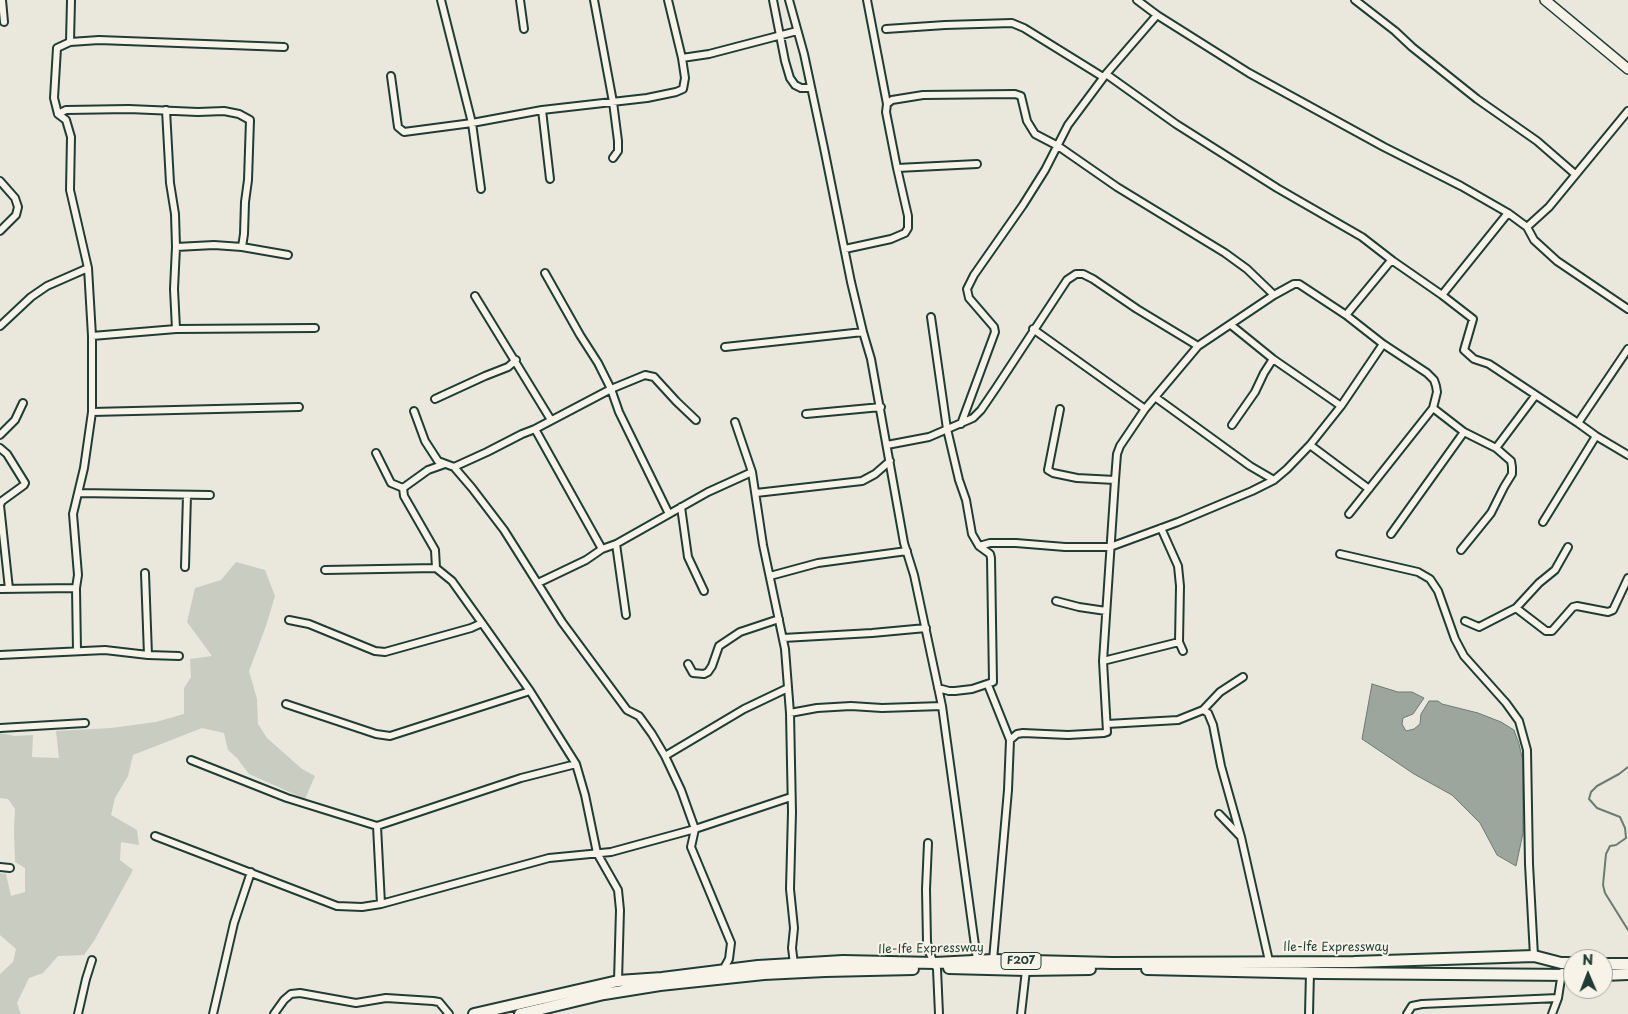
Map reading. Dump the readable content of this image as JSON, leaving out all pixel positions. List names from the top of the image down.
{
  "streets": {
    "main road": ["Ile-Ife Expressway", "F207"]
  },
  "north": "top"
}
